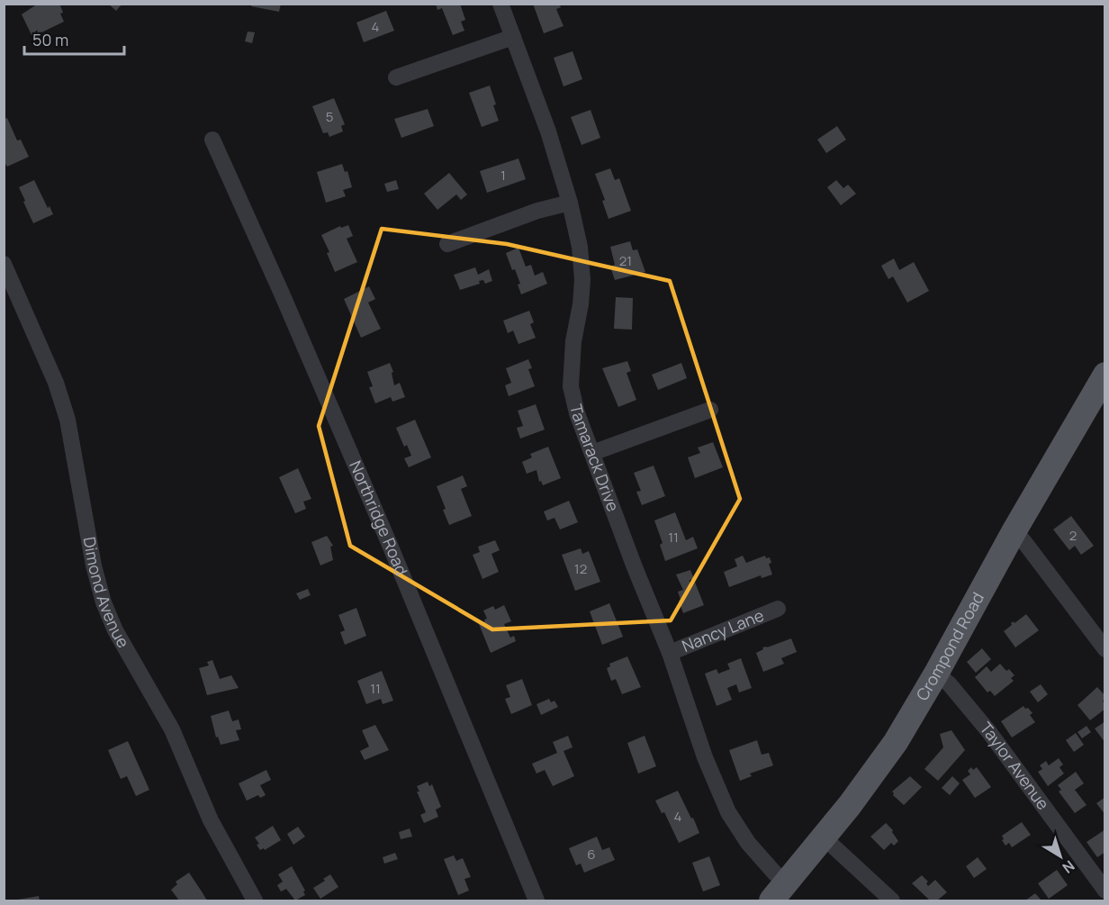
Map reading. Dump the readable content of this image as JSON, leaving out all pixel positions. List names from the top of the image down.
{
  "streets": {
    "main road": ["Crompond Road"],
    "street": [
      "Tamarack Drive",
      "Northridge Road",
      "Dimond Avenue",
      "Nancy Lane",
      "Taylor Avenue"
    ]
  },
  "crossings": [
    ["Tamarack Drive", "Nancy Lane"],
    ["Tamarack Drive", "Crompond Road"],
    ["Crompond Road", "Taylor Avenue"]
  ],
  "house_numbers": [
    "4",
    "5",
    "1",
    "21",
    "2",
    "11",
    "12",
    "11",
    "4",
    "6"
  ],
  "scale_bar": "50 m",
  "north": "bottom right"
}
